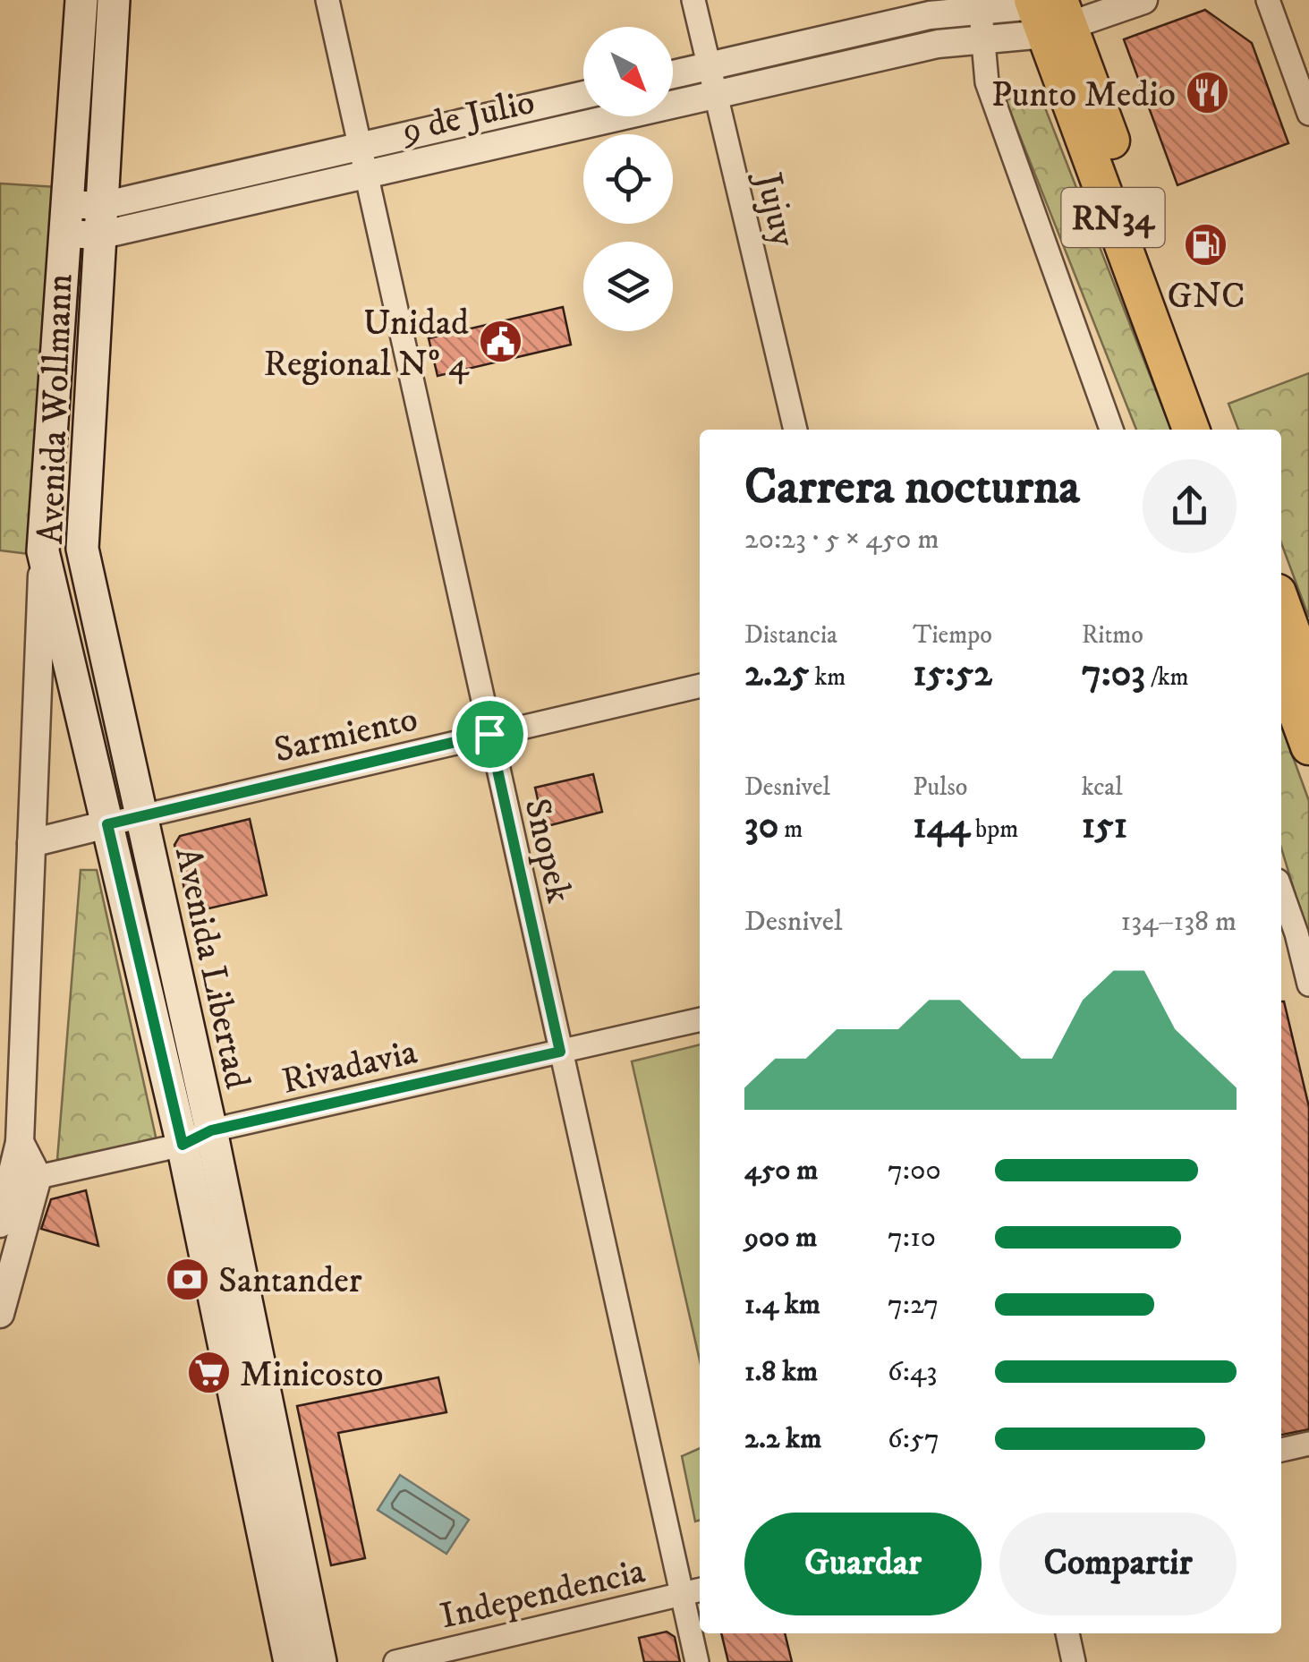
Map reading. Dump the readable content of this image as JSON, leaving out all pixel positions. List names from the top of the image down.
{
  "streets": {
    "highway": ["RN34"],
    "main road": ["Avenida Wollmann", "Avenida Libertad"],
    "street": [
      "9 de Julio",
      "Jujuy",
      "Sarmiento",
      "Snopek",
      "Rivadavia",
      "Independencia"
    ]
  },
  "crossings": [
    ["9 de Julio", "Jujuy"],
    ["9 de Julio", "RN34"],
    ["9 de Julio", "Avenida Wollmann"],
    ["9 de Julio", "Snopek"],
    ["Avenida Wollmann", "Sarmiento"],
    ["Avenida Wollmann", "Avenida Libertad"],
    ["Avenida Wollmann", "Rivadavia"],
    ["Sarmiento", "Snopek"],
    ["Sarmiento", "Avenida Libertad"],
    ["Snopek", "Rivadavia"],
    ["Snopek", "Independencia"],
    ["Avenida Libertad", "Rivadavia"]
  ],
  "places": {
    "restaurant": ["Punto Medio"],
    "fuel station": ["GNC"],
    "public building": ["Unidad Regional Nº 4"],
    "bank": ["Santander"],
    "supermarket": ["Minicosto"]
  },
  "north": "bottom right",
  "page": {
    "heading": ["Carrera nocturna", "20:23 · 5 × 450 m"],
    "stats": [
      ["Distancia", "2.25 km"],
      ["Tiempo", "15:52"],
      ["Ritmo", "7:03 /km"],
      ["Desnivel", "30 m"],
      ["Pulso", "144 bpm"],
      ["kcal", "151"]
    ],
    "chart": ["Desnivel", "134–138 m"],
    "list": [
      {
        "name": "450 m",
        "note": "7:00"
      },
      {
        "name": "900 m",
        "note": "7:10"
      },
      {
        "name": "1.4 km",
        "note": "7:27"
      },
      {
        "name": "1.8 km",
        "note": "6:43"
      },
      {
        "name": "2.2 km",
        "note": "6:57"
      }
    ],
    "buttons": ["Guardar", "Compartir"]
  }
}
